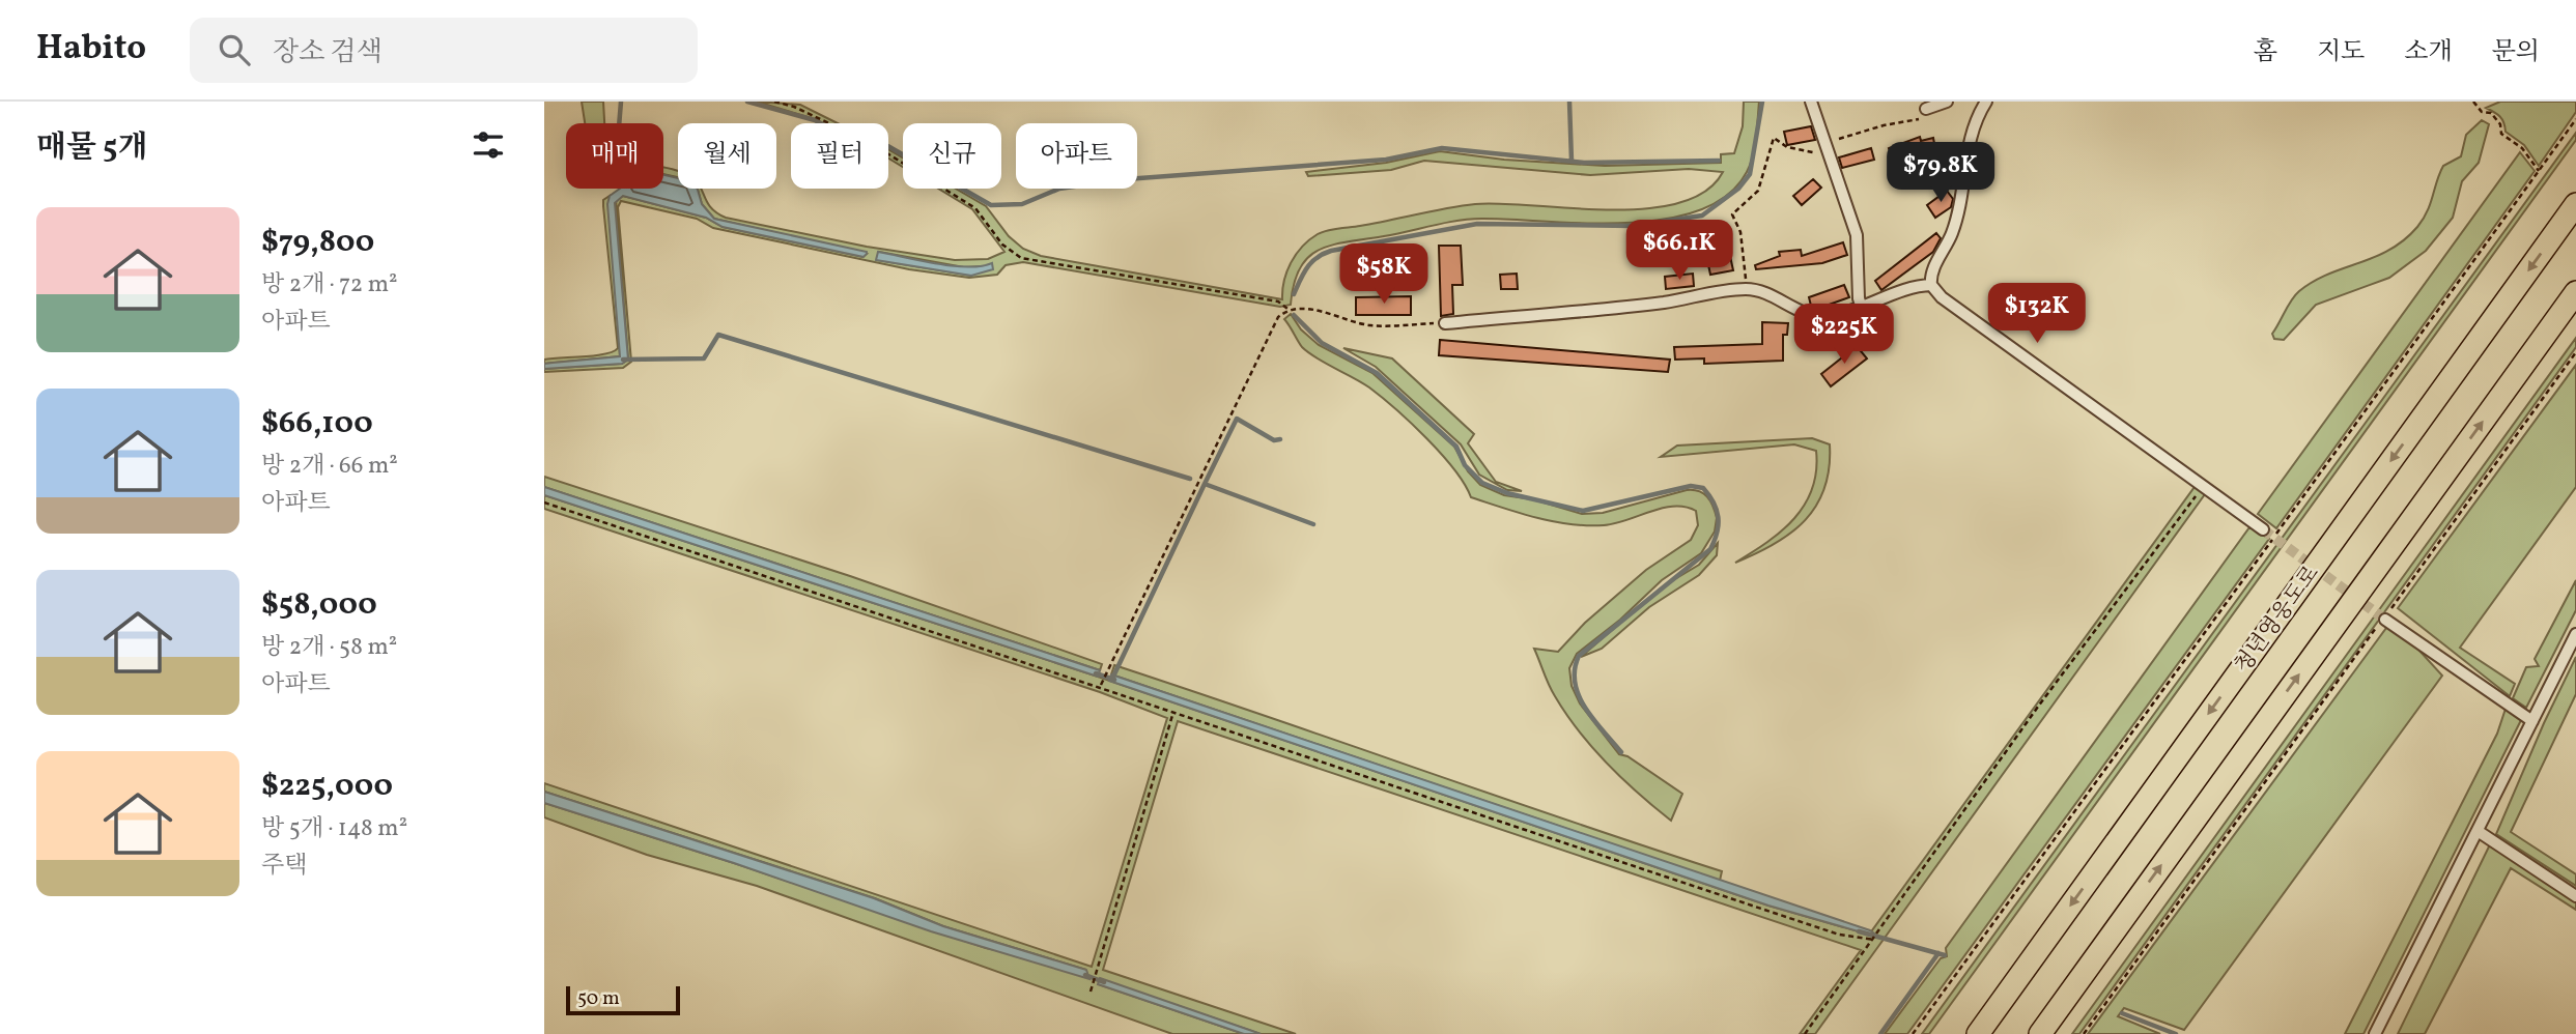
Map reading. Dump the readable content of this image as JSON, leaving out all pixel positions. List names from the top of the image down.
{
  "streets": {
    "highway": ["청년영웅도로"]
  },
  "scale_bar": "50 m",
  "page": {
    "header": "Habito",
    "search": "장소 검색",
    "nav": [
      "홈",
      "지도",
      "소개",
      "문의"
    ],
    "heading": "매물 5개",
    "chip": [
      "매매",
      "월세",
      "필터",
      "신규",
      "아파트"
    ],
    "price": [
      "$79.8K",
      "$66.1K",
      "$58K",
      "$132K",
      "$225K"
    ],
    "list": [
      {
        "name": "$79,800",
        "note": "방 2개 · 72 m² · 아파트"
      },
      {
        "name": "$66,100",
        "note": "방 2개 · 66 m² · 아파트"
      },
      {
        "name": "$58,000",
        "note": "방 2개 · 58 m² · 아파트"
      },
      {
        "name": "$225,000",
        "note": "방 5개 · 148 m² · 주택"
      }
    ],
    "scale": "50 m"
  }
}
